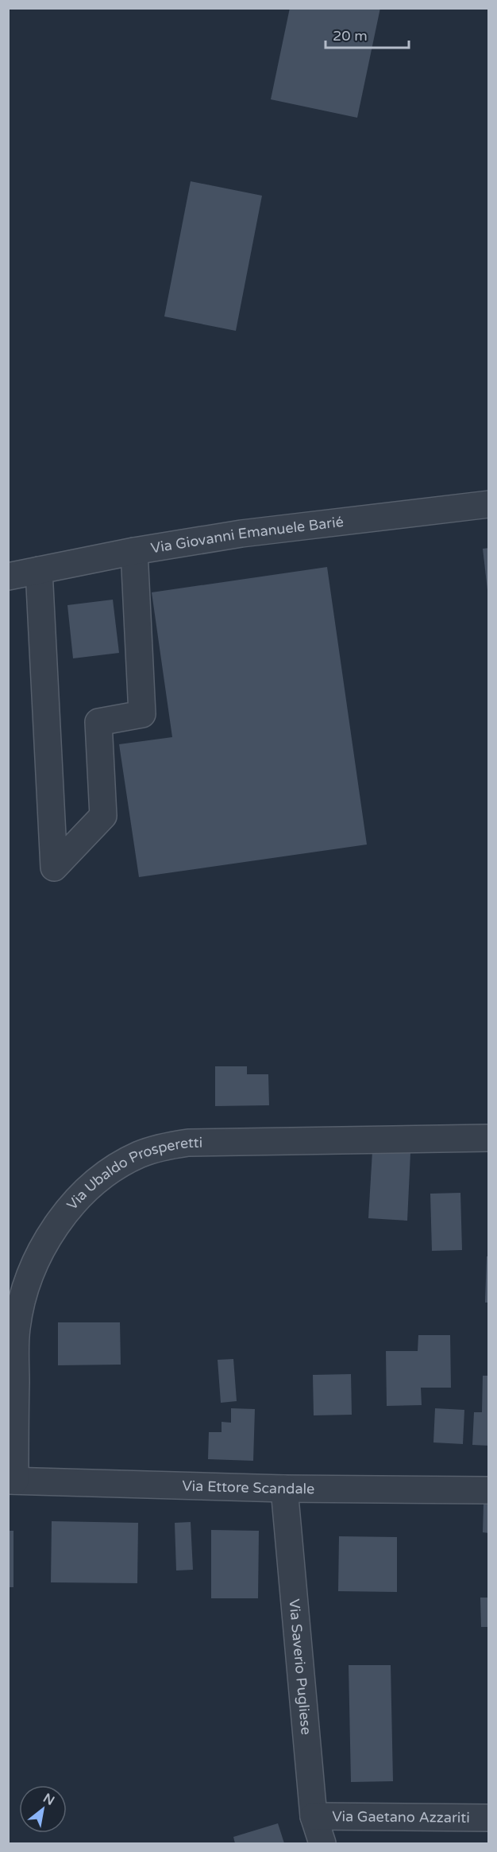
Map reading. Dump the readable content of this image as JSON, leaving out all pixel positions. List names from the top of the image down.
{
  "streets": {
    "street": [
      "Via Giovanni Emanuele Barié",
      "Via Ubaldo Prosperetti",
      "Via Ettore Scandale",
      "Via Saverio Pugliese",
      "Via Gaetano Azzariti"
    ]
  },
  "crossings": [
    ["Via Ubaldo Prosperetti", "Via Ettore Scandale"],
    ["Via Ettore Scandale", "Via Saverio Pugliese"],
    ["Via Saverio Pugliese", "Via Gaetano Azzariti"]
  ],
  "scale_bar": "20 m",
  "north": "top right"
}
